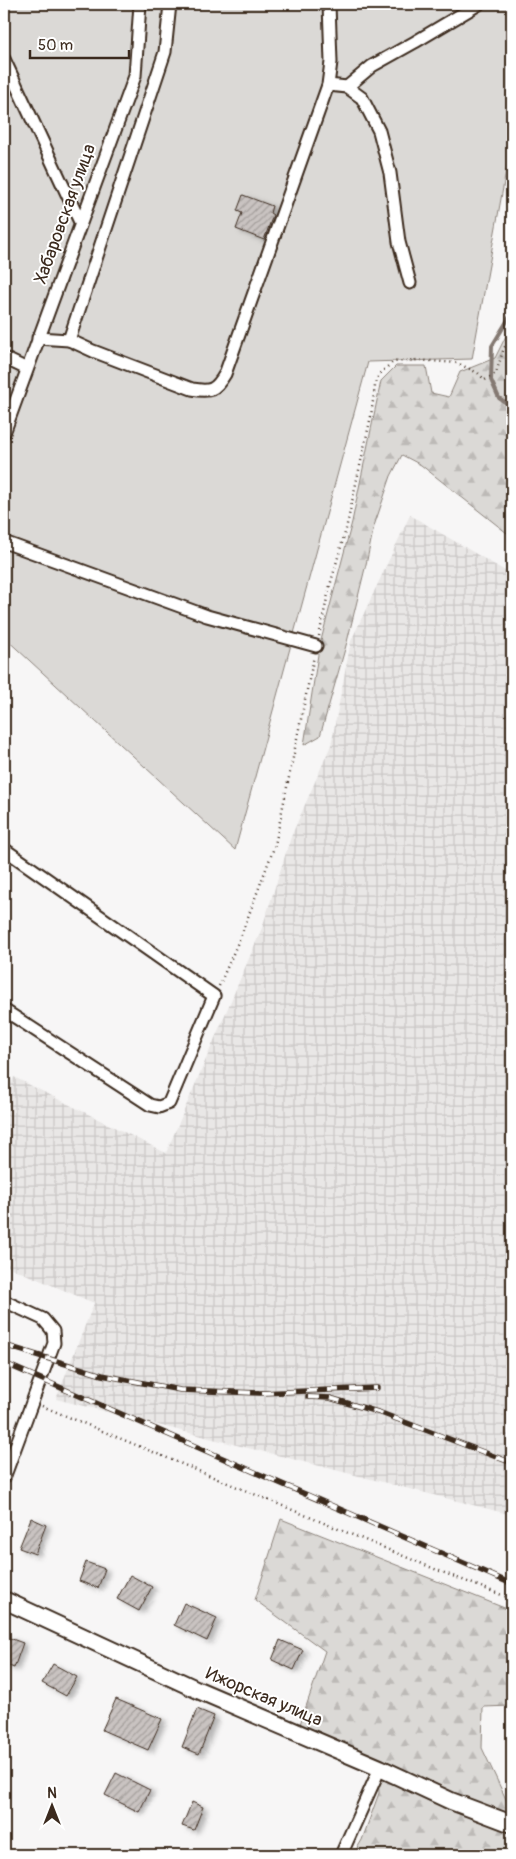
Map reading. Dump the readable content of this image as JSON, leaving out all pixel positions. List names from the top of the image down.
{
  "streets": {
    "street": ["Хабаровская улица", "Ижорская улица"]
  },
  "scale_bar": "50 m",
  "north": "top"
}
